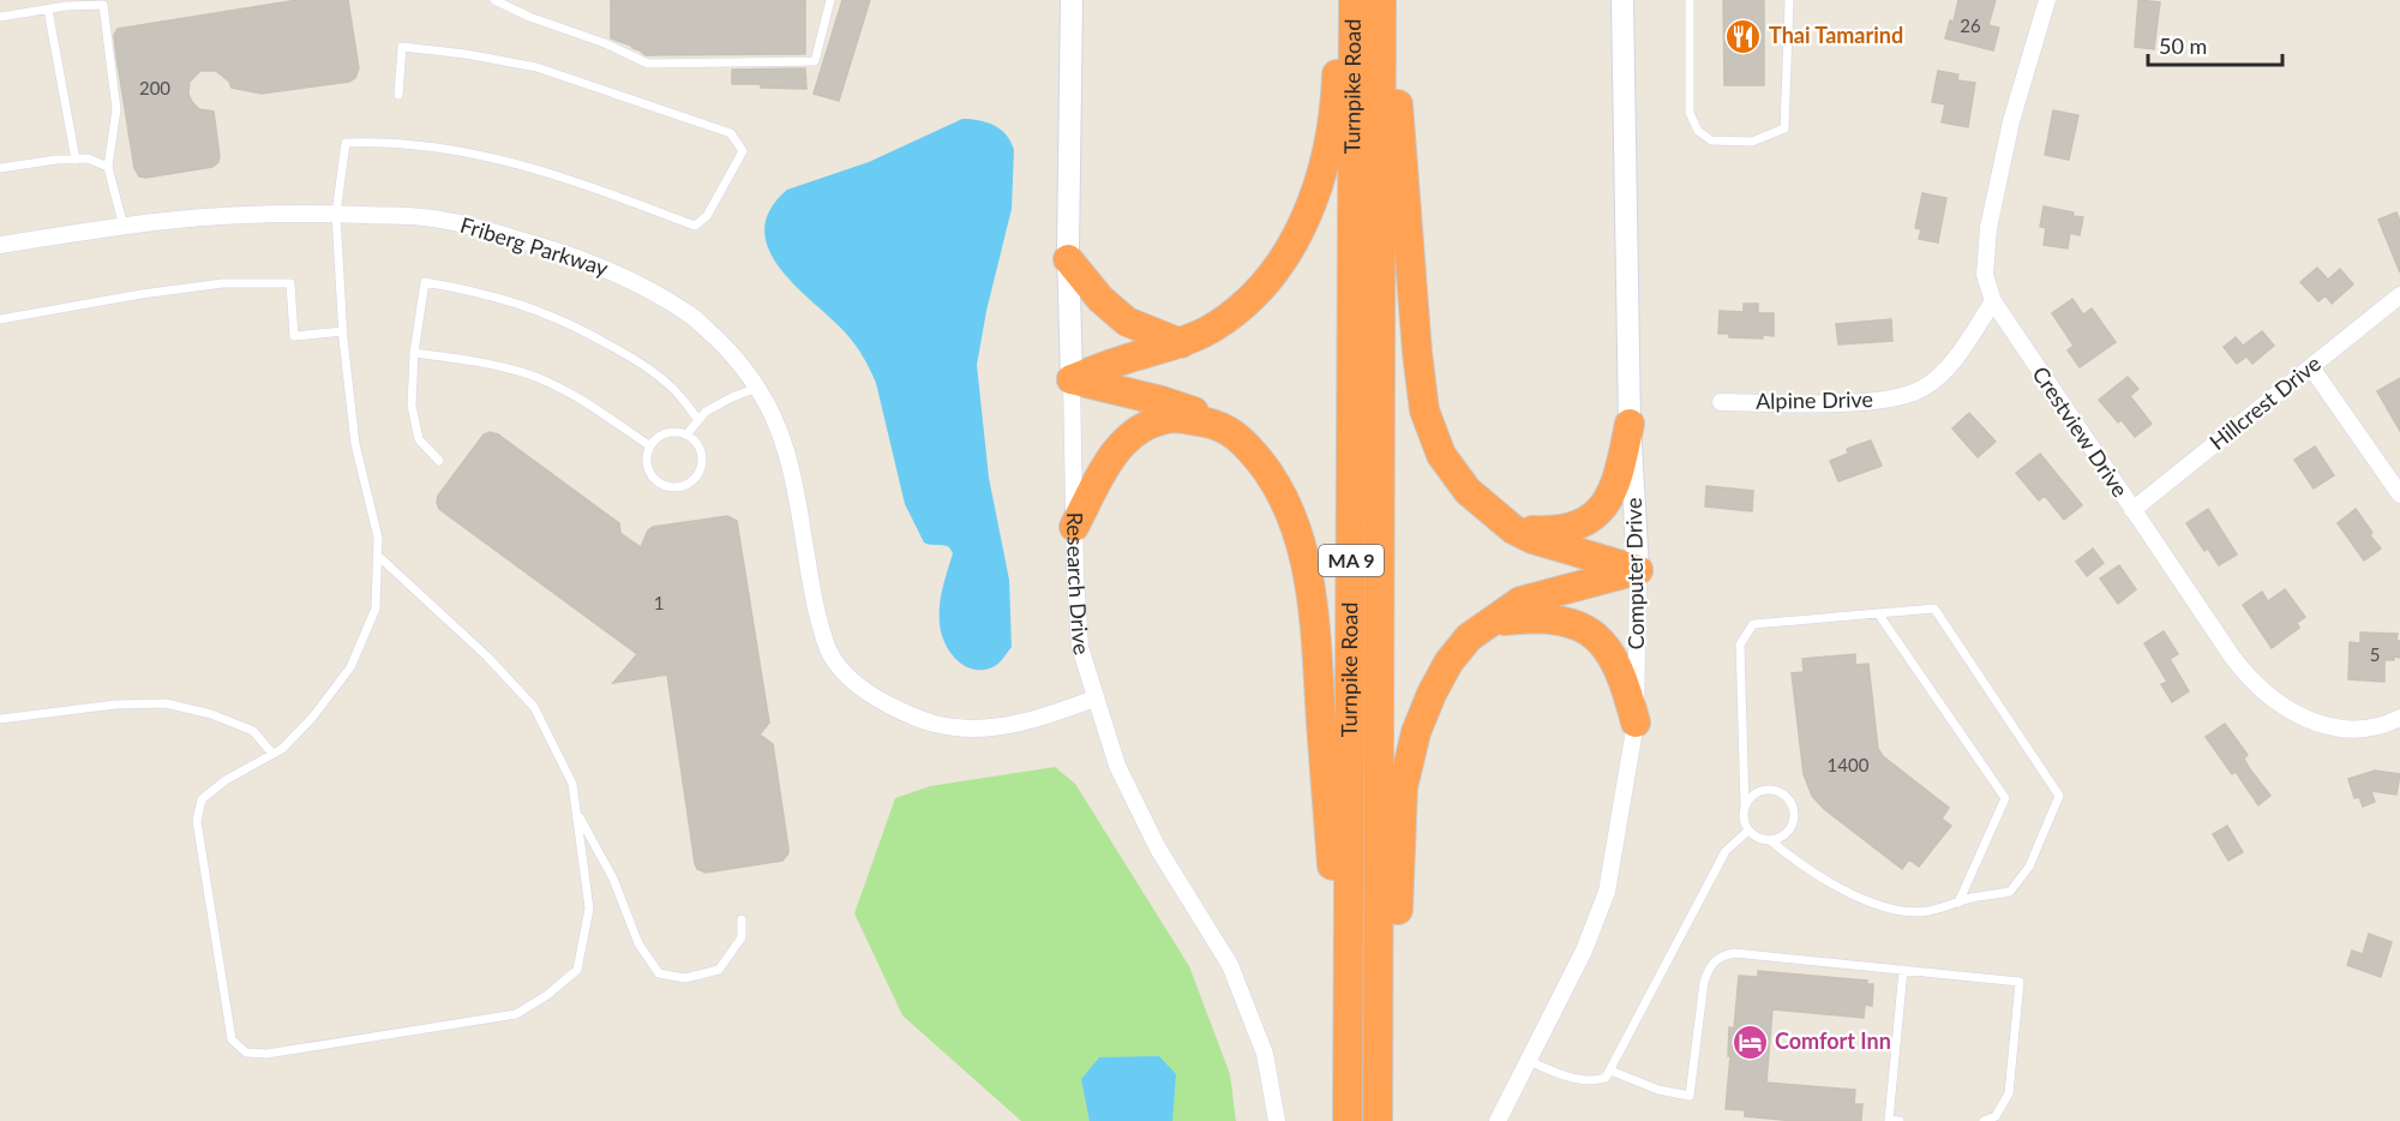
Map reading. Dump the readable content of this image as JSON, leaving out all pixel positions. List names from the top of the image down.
{
  "streets": {
    "highway": ["Turnpike Road", "MA 9"],
    "street": [
      "Friberg Parkway",
      "Alpine Drive",
      "Hillcrest Drive",
      "Crestview Drive",
      "Computer Drive",
      "Research Drive"
    ]
  },
  "crossings": [
    ["Friberg Parkway", "Research Drive"],
    ["Alpine Drive", "Crestview Drive"],
    ["Hillcrest Drive", "Crestview Drive"]
  ],
  "places": {
    "restaurant": ["Thai Tamarind"],
    "hotel": ["Comfort Inn"]
  },
  "house_numbers": [
    "26",
    "200",
    "1",
    "5",
    "1400"
  ],
  "scale_bar": "50 m"
}
